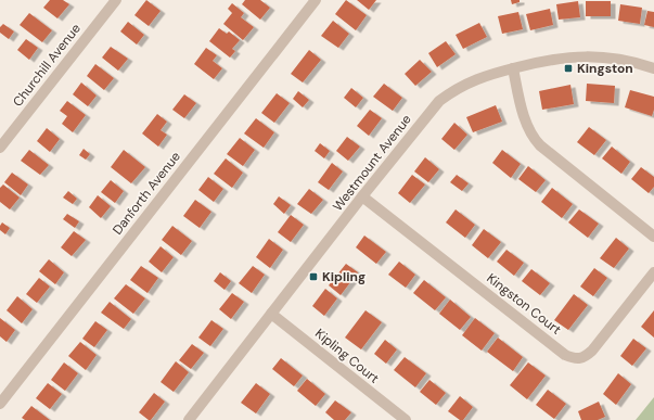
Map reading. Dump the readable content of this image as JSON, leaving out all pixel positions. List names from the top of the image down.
{
  "streets": {
    "street": [
      "Churchill Avenue",
      "Westmount Avenue",
      "Danforth Avenue",
      "Kingston Court",
      "Kipling Court"
    ]
  },
  "crossings": [
    ["Westmount Avenue", "Kingston Court"],
    ["Westmount Avenue", "Kipling Court"]
  ],
  "places": {
    "transit": ["Kingston", "Kipling"]
  }
}
